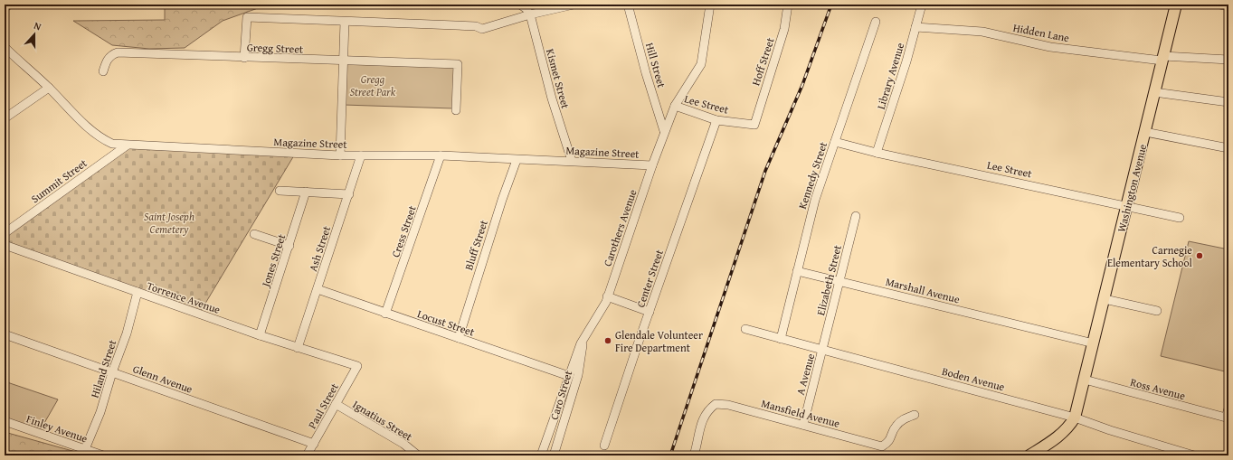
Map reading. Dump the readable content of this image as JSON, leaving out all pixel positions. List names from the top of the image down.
{
  "streets": {
    "main road": ["Washington Avenue"],
    "street": [
      "Hidden Lane",
      "Gregg Street",
      "Hoff Street",
      "Hill Street",
      "Library Avenue",
      "Kismet Street",
      "Lee Street",
      "Magazine Street",
      "Kennedy Street",
      "Summit Street",
      "Carothers Avenue",
      "Cress Street",
      "Bluff Street",
      "Ash Street",
      "Jones Street",
      "Center Street",
      "Elizabeth Street",
      "Marshall Avenue",
      "Torrence Avenue",
      "Locust Street",
      "Hiland Street",
      "A Avenue",
      "Glenn Avenue",
      "Boden Avenue",
      "Ross Avenue",
      "Caro Street",
      "Paul Street",
      "Mansfield Avenue",
      "Ignatius Street",
      "Finley Avenue"
    ]
  },
  "crossings": [
    ["Hidden Lane", "Library Avenue"],
    ["Hidden Lane", "Washington Avenue"],
    ["Hoff Street", "Lee Street"],
    ["Hill Street", "Carothers Avenue"],
    ["Library Avenue", "Lee Street"],
    ["Kismet Street", "Magazine Street"],
    ["Lee Street", "Kennedy Street"],
    ["Lee Street", "Washington Avenue"],
    ["Lee Street", "Carothers Avenue"],
    ["Lee Street", "Center Street"],
    ["Magazine Street", "Summit Street"],
    ["Magazine Street", "Carothers Avenue"],
    ["Magazine Street", "Cress Street"],
    ["Magazine Street", "Bluff Street"],
    ["Magazine Street", "Ash Street"],
    ["Kennedy Street", "Marshall Avenue"],
    ["Kennedy Street", "Boden Avenue"],
    ["Washington Avenue", "Marshall Avenue"],
    ["Washington Avenue", "Boden Avenue"],
    ["Washington Avenue", "Ross Avenue"],
    ["Carothers Avenue", "Locust Street"],
    ["Carothers Avenue", "Caro Street"],
    ["Cress Street", "Locust Street"],
    ["Bluff Street", "Locust Street"],
    ["Ash Street", "Torrence Avenue"],
    ["Ash Street", "Locust Street"],
    ["Jones Street", "Torrence Avenue"],
    ["Elizabeth Street", "Marshall Avenue"],
    ["Elizabeth Street", "A Avenue"],
    ["Elizabeth Street", "Boden Avenue"],
    ["Torrence Avenue", "Hiland Street"],
    ["Torrence Avenue", "Paul Street"],
    ["Hiland Street", "Glenn Avenue"],
    ["Hiland Street", "Finley Avenue"],
    ["A Avenue", "Boden Avenue"],
    ["A Avenue", "Mansfield Avenue"],
    ["Glenn Avenue", "Paul Street"],
    ["Paul Street", "Ignatius Street"]
  ],
  "parks": ["Gregg Street Park", "Saint Joseph Cemetery"],
  "places": ["Carnegie Elementary School", "Glendale Volunteer Fire Department"],
  "north": "top"
}
